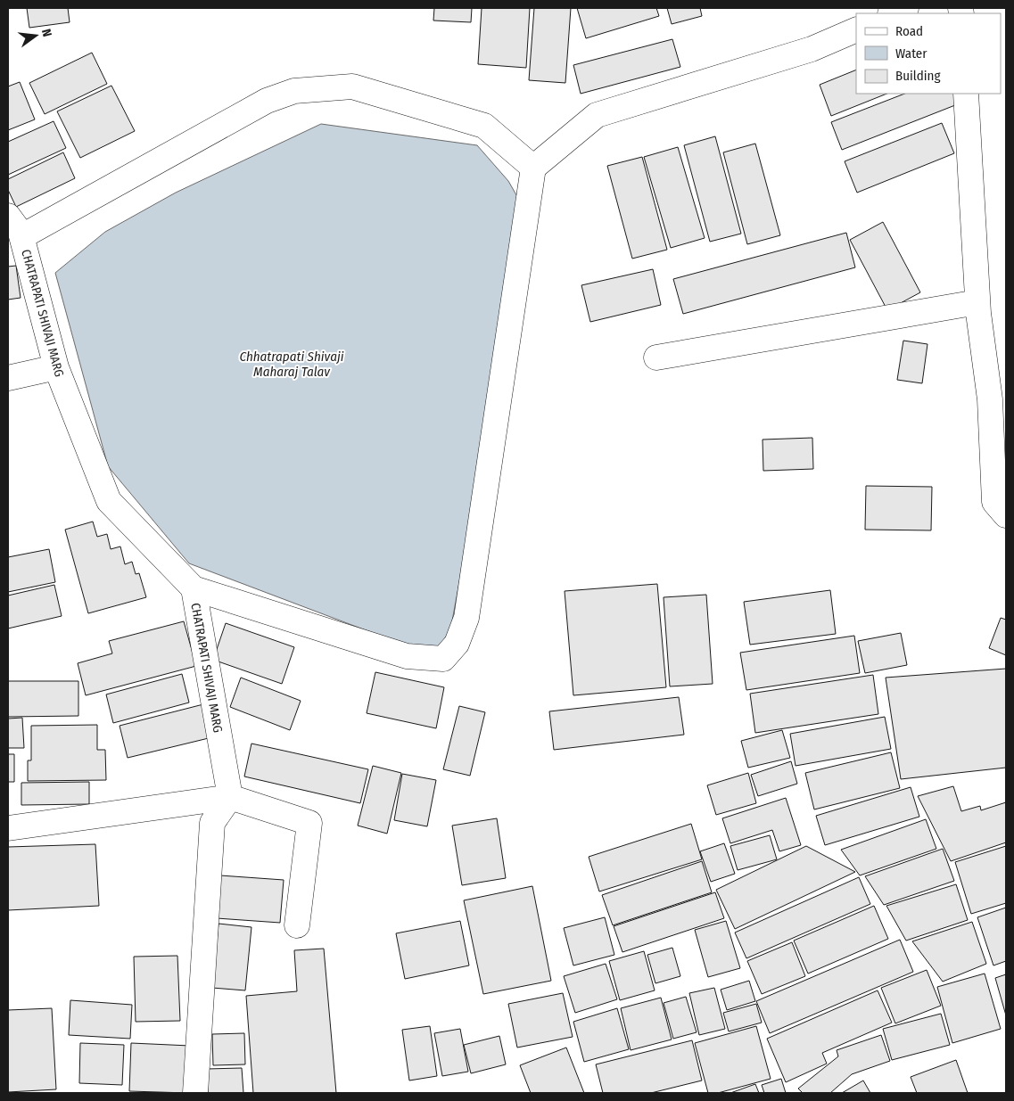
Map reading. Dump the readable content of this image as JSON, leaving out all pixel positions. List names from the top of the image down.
{
  "streets": {
    "street": ["CHATRAPATI SHIVAJI MARG"]
  },
  "water": ["Chhatrapati Shivaji Maharaj Talav"],
  "legend": ["Road", "Water", "Building"],
  "north": "right"
}
